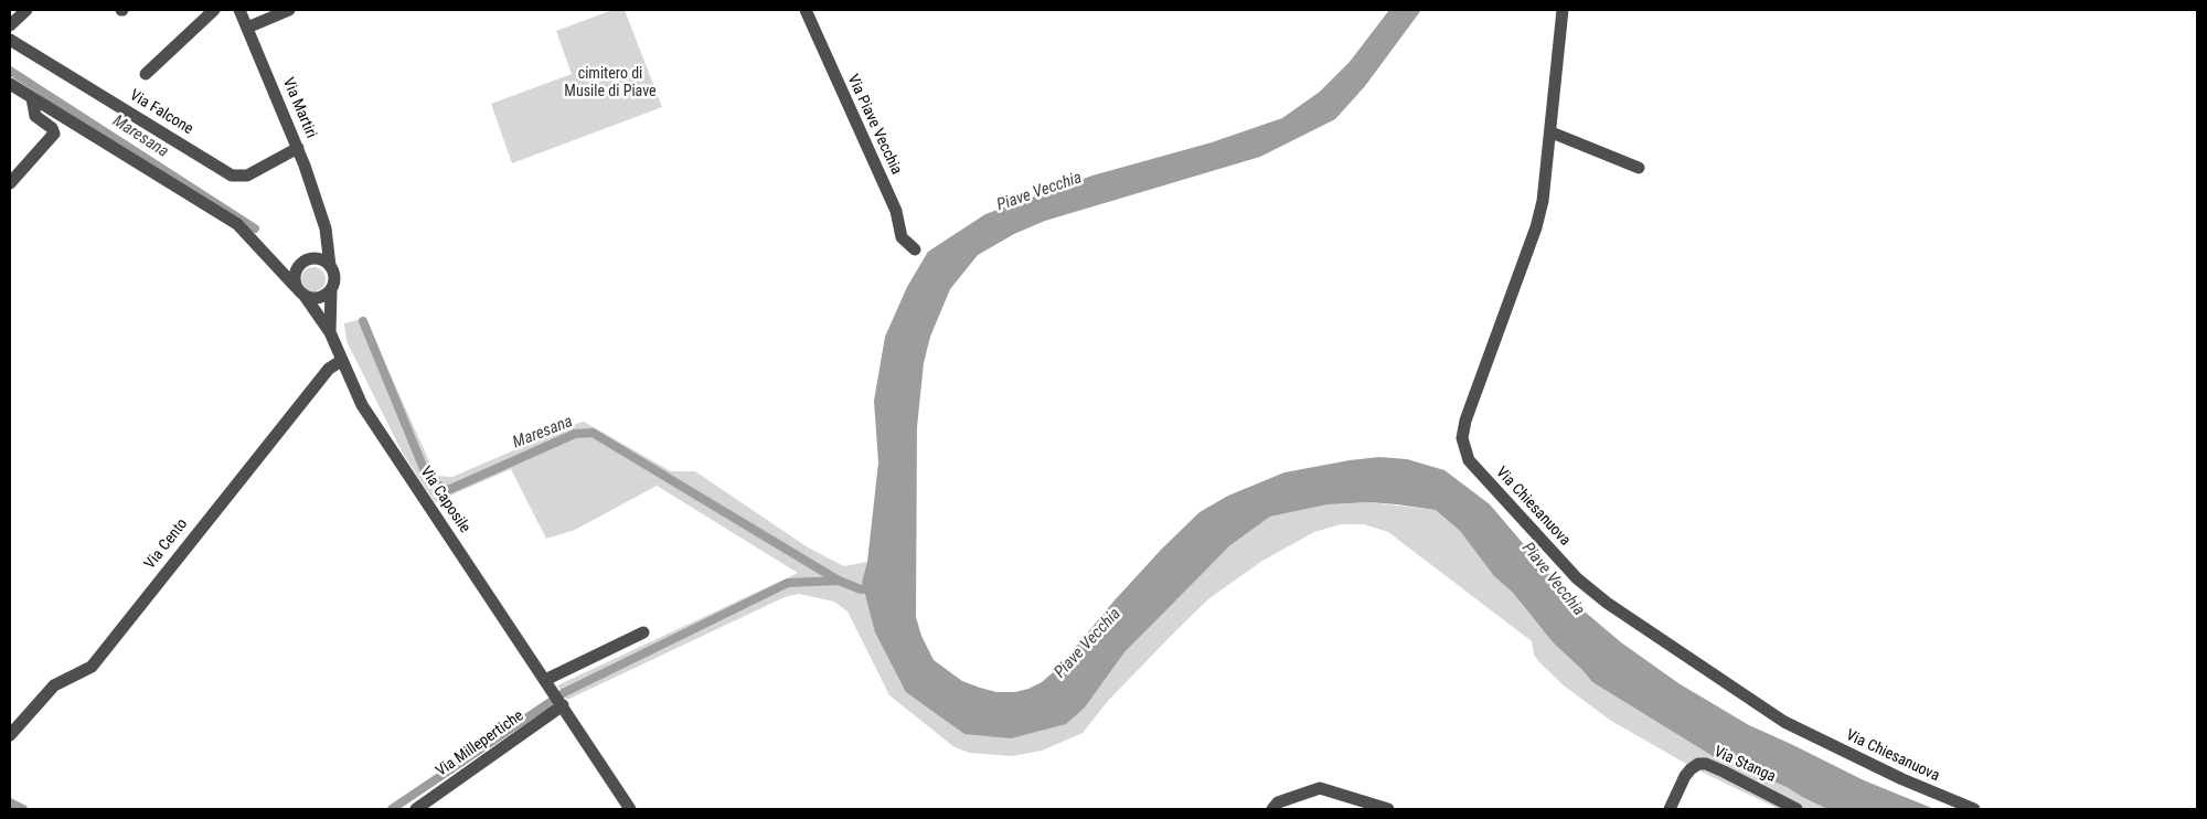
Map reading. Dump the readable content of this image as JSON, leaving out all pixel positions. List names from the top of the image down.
{
  "streets": {
    "street": [
      "Via Martiri",
      "Via Falcone",
      "Via Piave Vecchia",
      "Via Caposile",
      "Via Chiesanuova",
      "Via Cento",
      "Via Millepertiche",
      "Via Stanga"
    ]
  },
  "crossings": [
    ["Via Martiri", "Via Falcone"],
    ["Via Martiri", "Via Caposile"],
    ["Via Caposile", "Via Cento"],
    ["Via Caposile", "Via Millepertiche"]
  ],
  "water": ["Maresana", "Piave Vecchia"],
  "parks": ["cimitero di Musile di Piave"]
}
